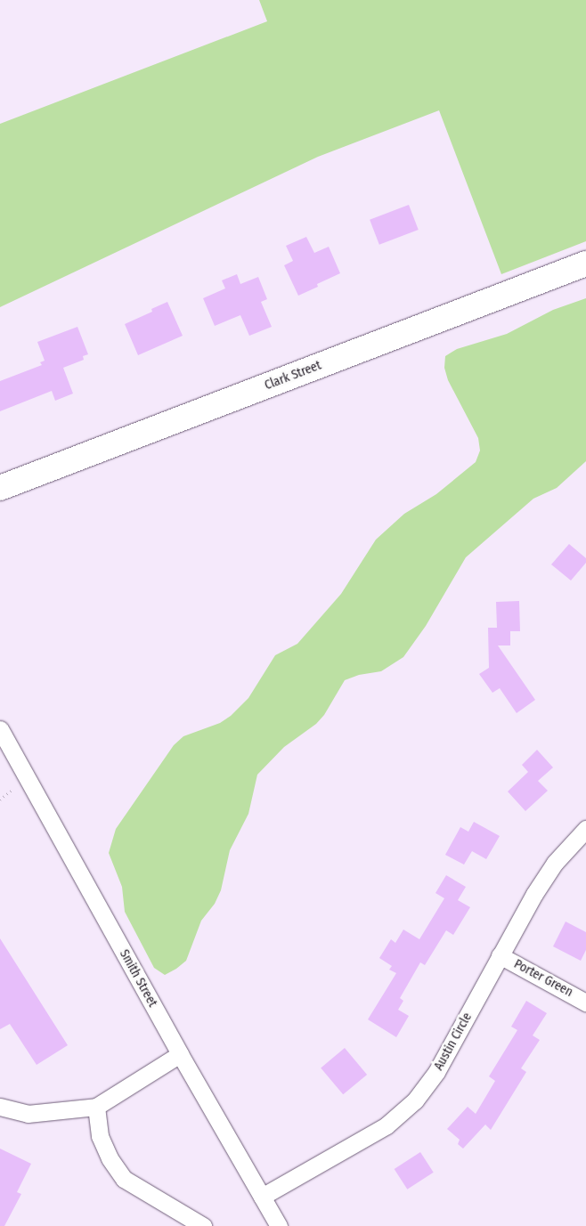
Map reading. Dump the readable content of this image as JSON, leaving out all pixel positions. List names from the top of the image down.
{
  "streets": {
    "main road": ["Clark Street"],
    "street": ["Smith Street", "Porter Green", "Austin Circle"]
  },
  "crossings": [
    ["Smith Street", "Austin Circle"],
    ["Porter Green", "Austin Circle"]
  ]
}
